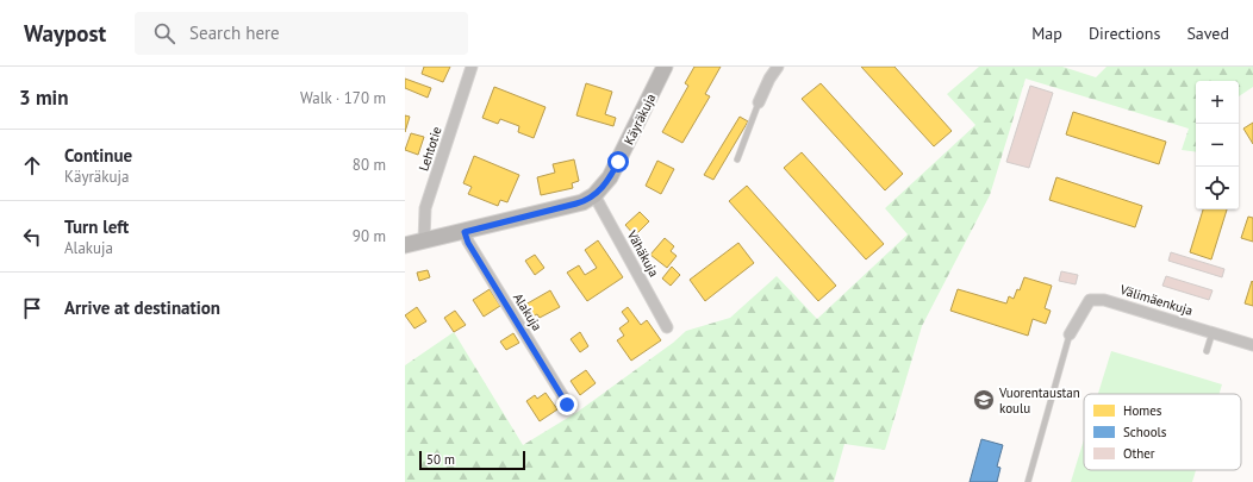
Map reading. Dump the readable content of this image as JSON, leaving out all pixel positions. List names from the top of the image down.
{
  "streets": {
    "street": [
      "Käyräkuja",
      "Lehtotie",
      "Vähäkuja",
      "Välimäenkuja",
      "Alakuja"
    ]
  },
  "crossings": [
    ["Käyräkuja", "Lehtotie"],
    ["Käyräkuja", "Vähäkuja"],
    ["Käyräkuja", "Alakuja"]
  ],
  "places": {
    "school or university": ["Vuorentaustan koulu"]
  },
  "legend": ["Homes", "Schools", "Other"],
  "scale_bar": "50 m",
  "page": {
    "header": "Waypost",
    "search": "Search here",
    "nav": ["Map", "Directions", "Saved"],
    "heading": ["3 min", "Walk · 170 m"],
    "map_buttons": ["+", "−"],
    "list": [
      ["Continue", "Käyräkuja", "80 m"],
      ["Turn left", "Alakuja", "90 m"],
      "Arrive at destination"
    ],
    "scale": "50 m"
  }
}
